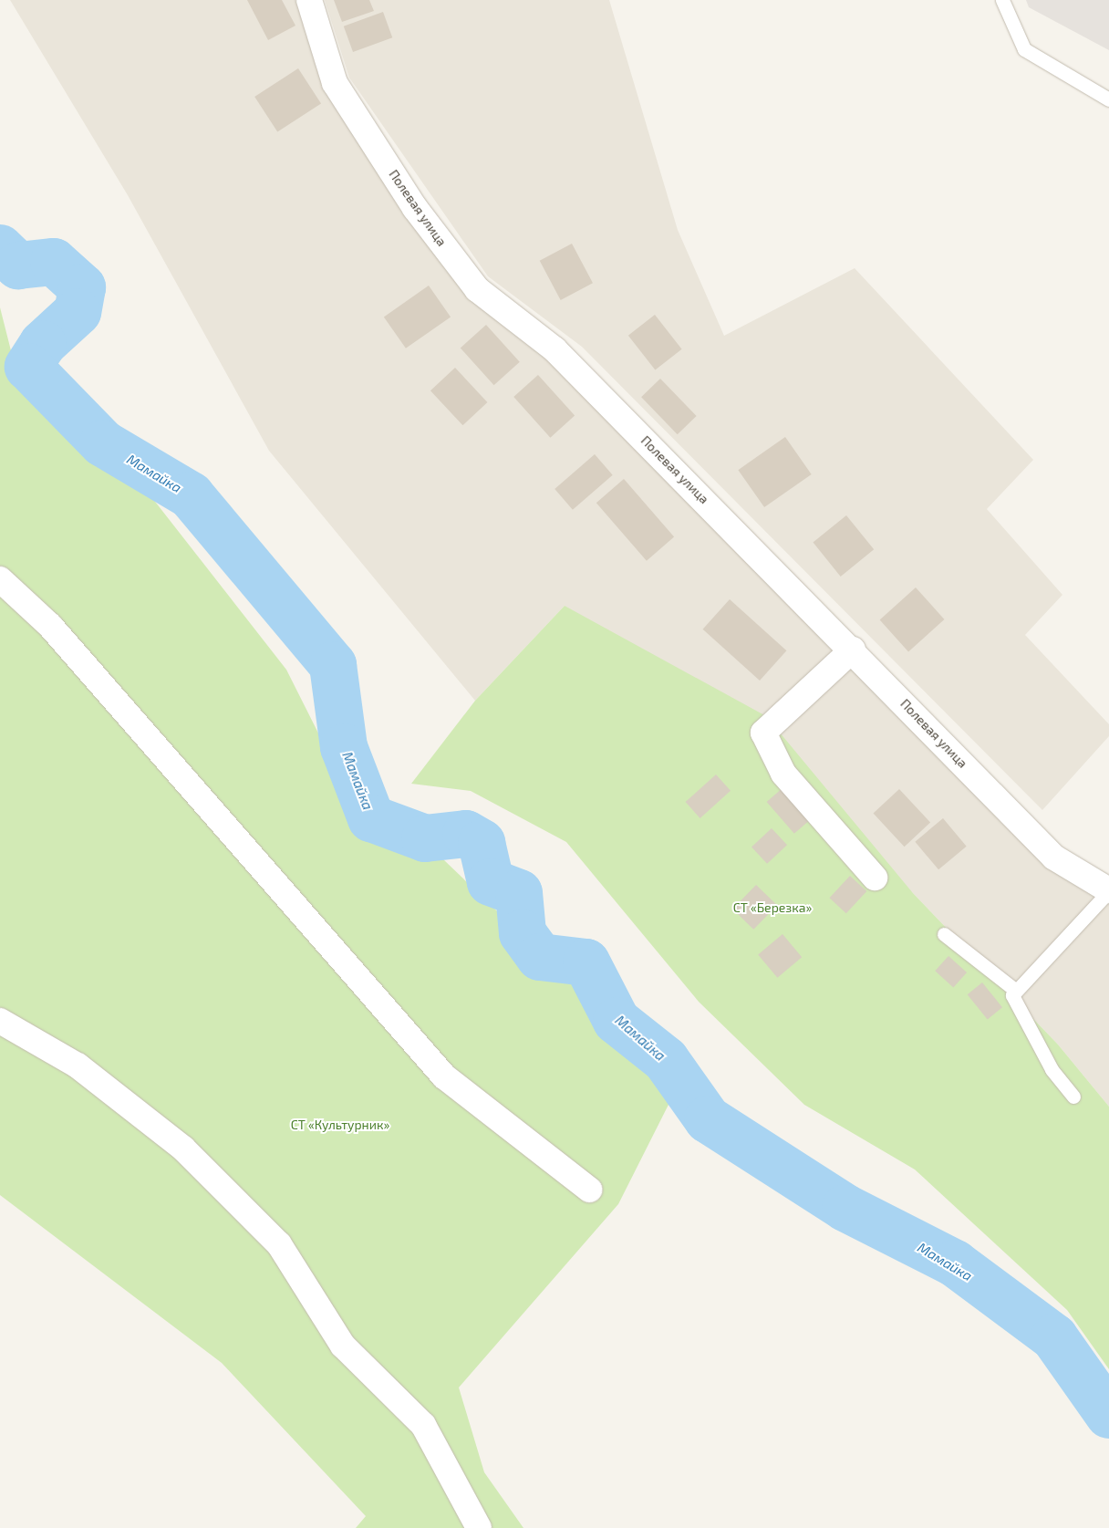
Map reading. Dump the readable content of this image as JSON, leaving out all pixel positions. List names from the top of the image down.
{
  "streets": {
    "street": ["Полевая улица"]
  },
  "water": ["Мамайка"],
  "parks": ["СТ «Березка»", "СТ «Культурник»"]
}
